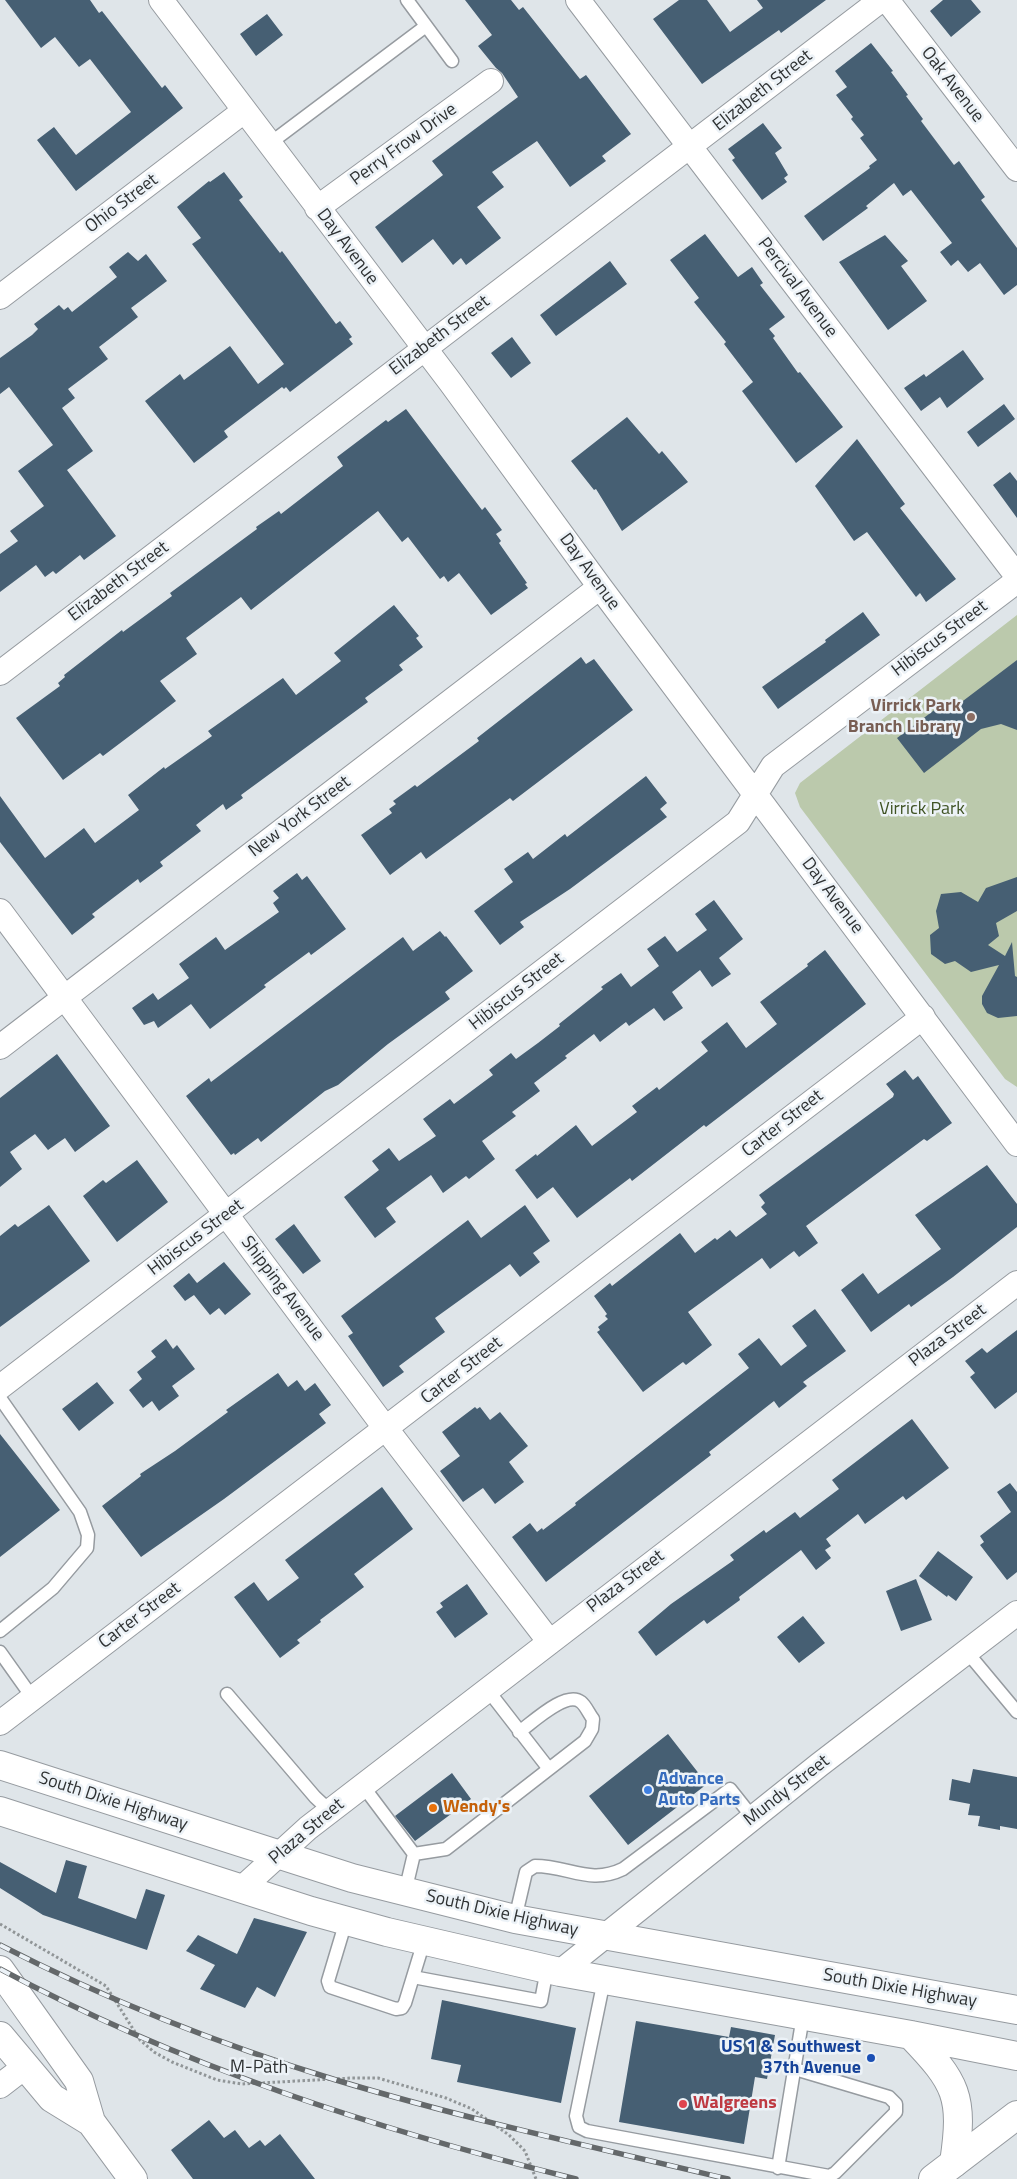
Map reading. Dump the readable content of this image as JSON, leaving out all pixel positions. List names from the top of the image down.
{
  "streets": {
    "main road": ["South Dixie Highway"],
    "street": [
      "Oak Avenue",
      "Elizabeth Street",
      "Perry Frow Drive",
      "Ohio Street",
      "Day Avenue",
      "Percival Avenue",
      "Hibiscus Street",
      "New York Street",
      "Carter Street",
      "Shipping Avenue",
      "Plaza Street",
      "Mundy Street"
    ],
    "path": ["M-Path"]
  },
  "crossings": [
    ["Elizabeth Street", "Day Avenue"],
    ["Elizabeth Street", "Percival Avenue"],
    ["Perry Frow Drive", "Day Avenue"],
    ["Ohio Street", "Day Avenue"],
    ["Day Avenue", "Hibiscus Street"],
    ["Day Avenue", "New York Street"],
    ["Day Avenue", "Carter Street"],
    ["Hibiscus Street", "Shipping Avenue"],
    ["New York Street", "Shipping Avenue"],
    ["Carter Street", "Shipping Avenue"],
    ["Shipping Avenue", "Plaza Street"],
    ["Plaza Street", "South Dixie Highway"],
    ["Mundy Street", "South Dixie Highway"]
  ],
  "parks": ["Virrick Park"],
  "places": [
    "Virrick Park Branch Library",
    "Advance Auto Parts",
    "Wendy's",
    "US 1 & Southwest 37th Avenue",
    "Walgreens"
  ]
}
